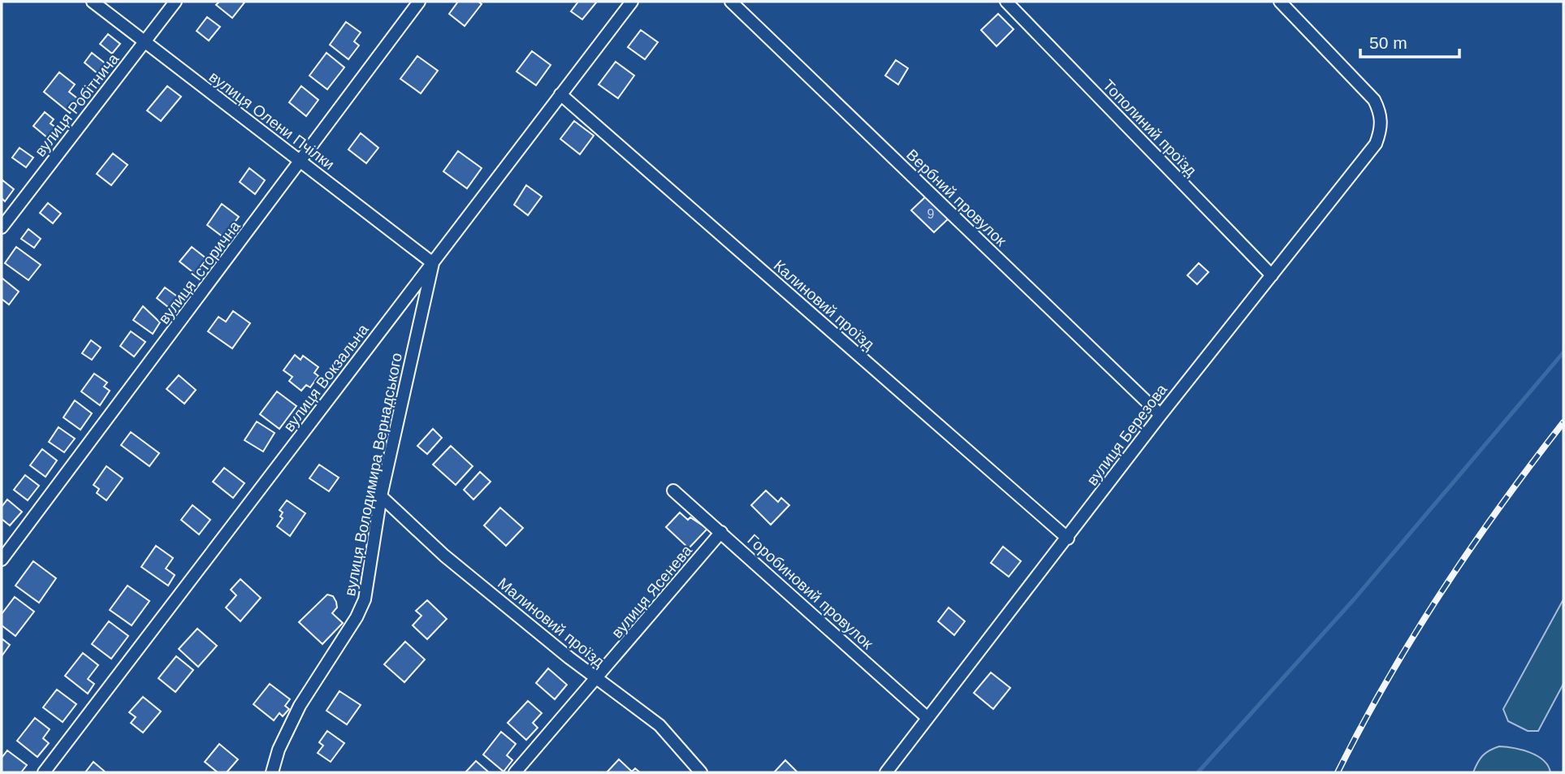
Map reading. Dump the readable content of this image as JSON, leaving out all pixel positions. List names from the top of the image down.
{
  "streets": {
    "street": [
      "вулиця Робітнича",
      "вулиця Олени Пчілки",
      "Тополиний проїзд",
      "Вербний провулок",
      "вулиця Історична",
      "Калиновий проїзд",
      "вулиця Вокзальна",
      "вулиця Березова",
      "вулиця Володимира Вернадського",
      "вулиця Ясенева",
      "Горобиновий провулок",
      "Малиновий проїзд"
    ]
  },
  "crossings": [
    ["вулиця Робітнича", "вулиця Олени Пчілки"],
    ["вулиця Олени Пчілки", "вулиця Історична"],
    ["вулиця Олени Пчілки", "вулиця Вокзальна"],
    ["вулиця Олени Пчілки", "вулиця Володимира Вернадського"],
    ["Тополиний проїзд", "вулиця Березова"],
    ["Вербний провулок", "вулиця Березова"],
    ["Калиновий проїзд", "вулиця Вокзальна"],
    ["Калиновий проїзд", "вулиця Березова"],
    ["вулиця Вокзальна", "вулиця Володимира Вернадського"],
    ["вулиця Березова", "Горобиновий провулок"],
    ["вулиця Володимира Вернадського", "Малиновий проїзд"],
    ["вулиця Ясенева", "Горобиновий провулок"],
    ["вулиця Ясенева", "Малиновий проїзд"]
  ],
  "house_numbers": ["9"],
  "scale_bar": "50 m"
}
